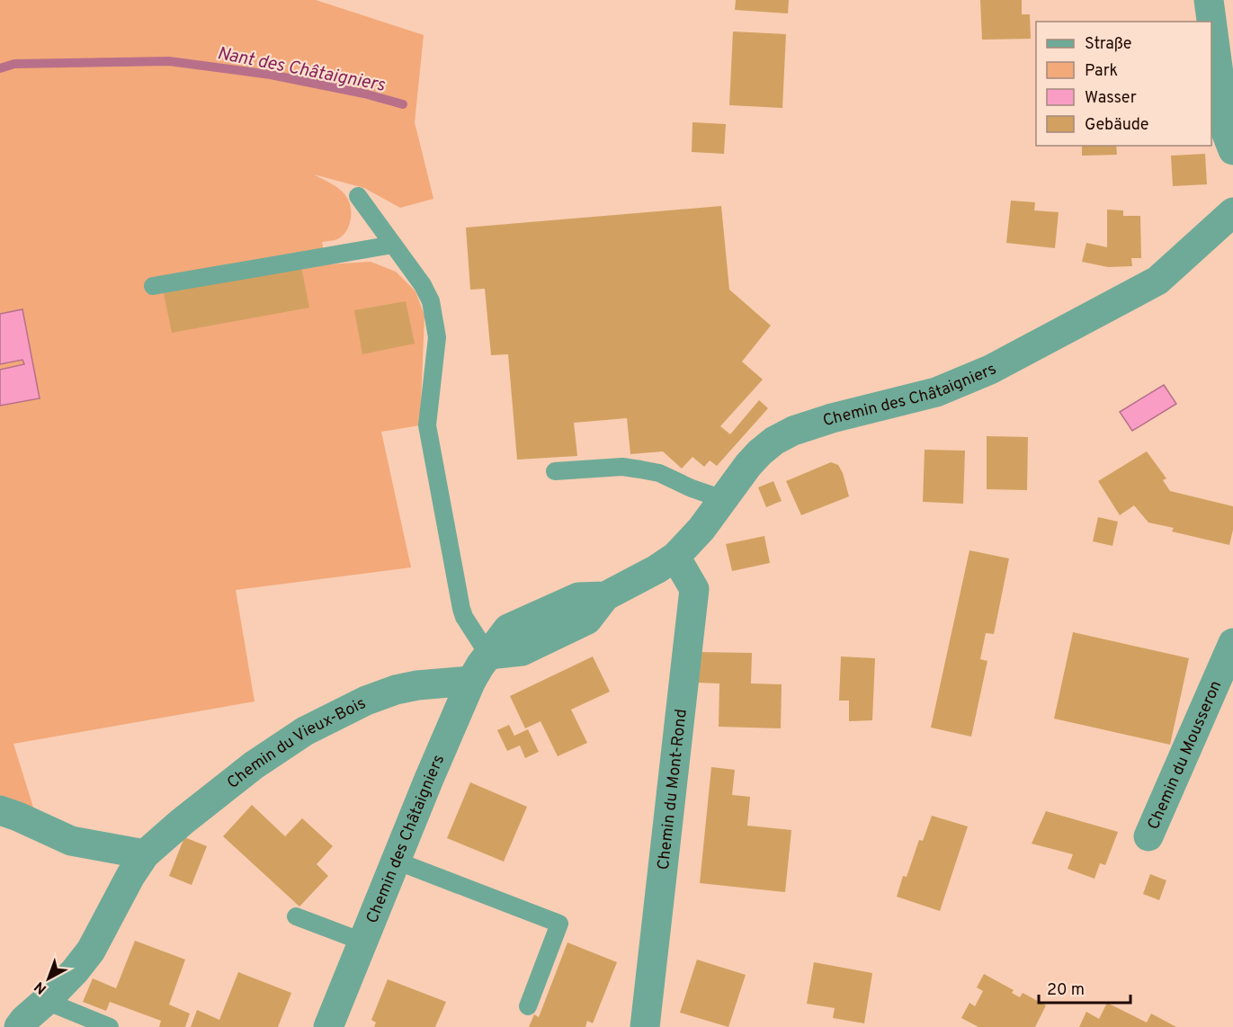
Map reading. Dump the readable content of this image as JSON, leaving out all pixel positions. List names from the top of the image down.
{
  "streets": {
    "street": [
      "Chemin des Châtaigniers",
      "Chemin du Vieux-Bois",
      "Chemin du Mousseron",
      "Chemin du Mont-Rond"
    ]
  },
  "crossings": [
    ["Chemin des Châtaigniers", "Chemin du Vieux-Bois"],
    ["Chemin des Châtaigniers", "Chemin du Mont-Rond"]
  ],
  "water": ["Nant des Châtaigniers"],
  "legend": [
    "Straße",
    "Park",
    "Wasser",
    "Gebäude"
  ],
  "scale_bar": "20 m",
  "north": "bottom left"
}
